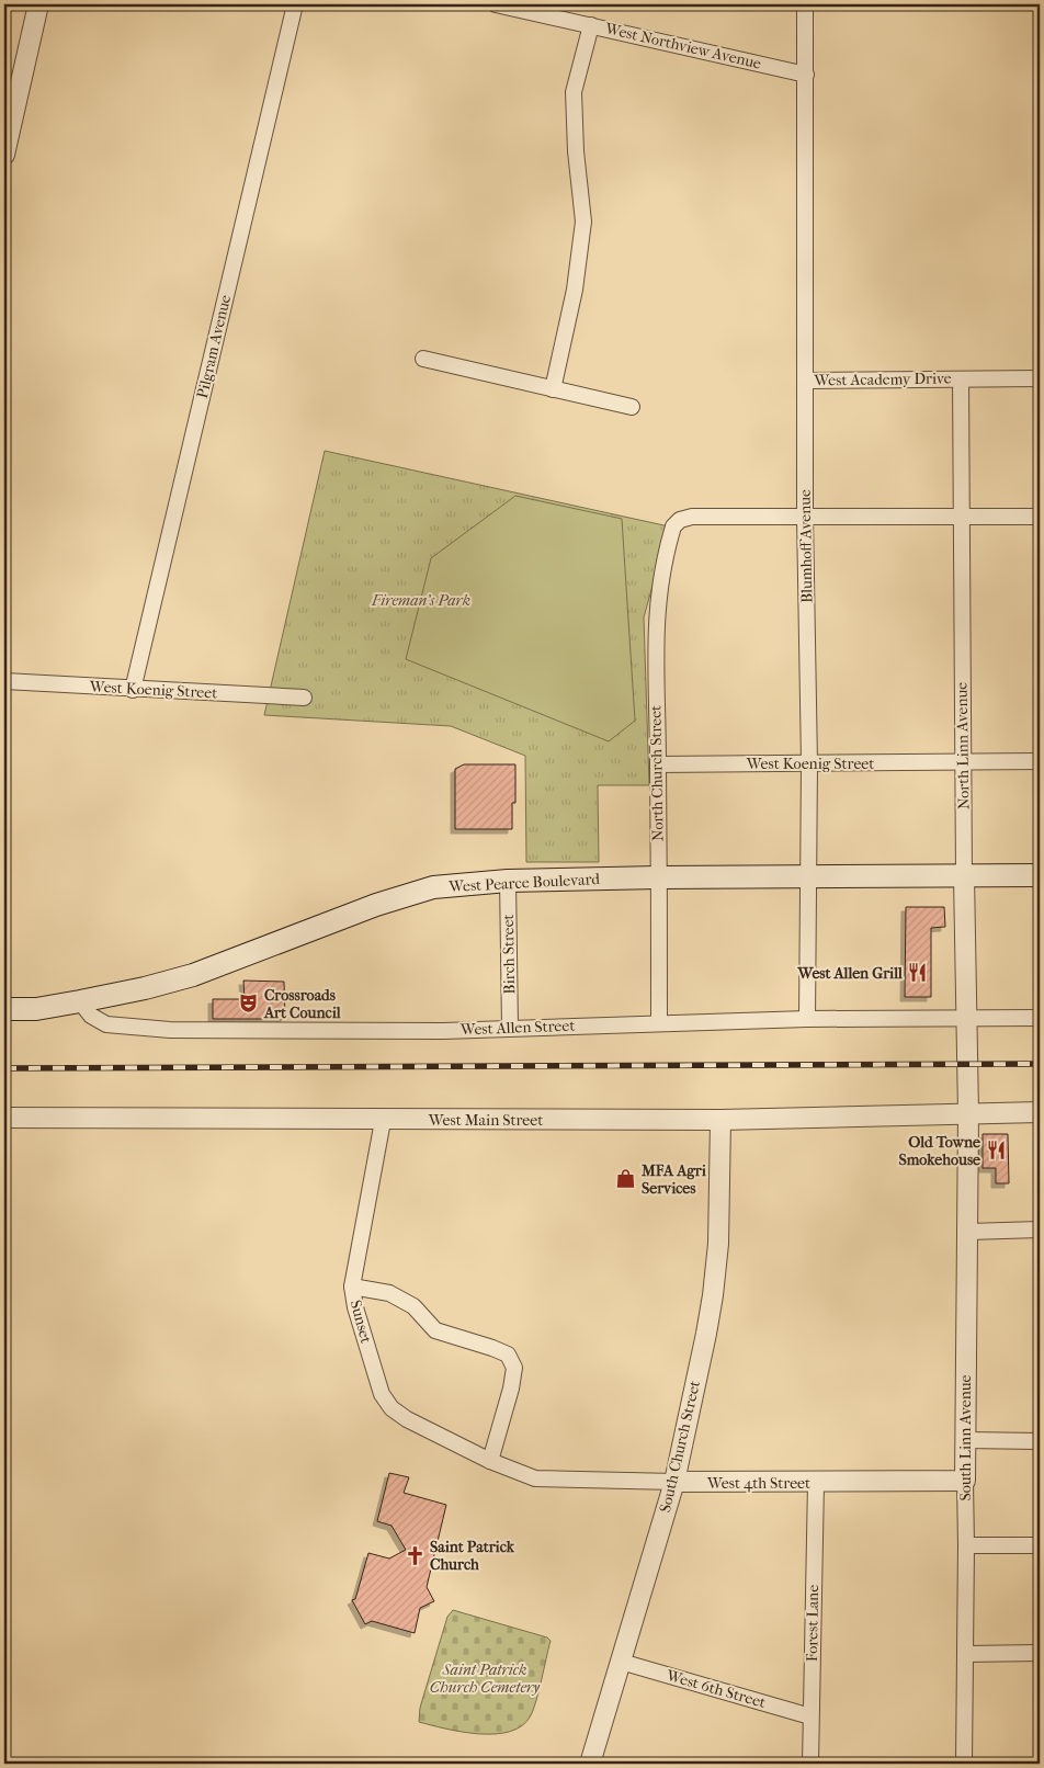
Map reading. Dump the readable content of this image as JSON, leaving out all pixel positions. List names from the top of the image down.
{
  "streets": {
    "main road": ["West Pearce Boulevard"],
    "street": [
      "West Northview Avenue",
      "Pilgram Avenue",
      "West Academy Drive",
      "Blumhoff Avenue",
      "West Koenig Street",
      "North Linn Avenue",
      "North Church Street",
      "Birch Street",
      "West Allen Street",
      "West Main Street",
      "Sunset",
      "South Linn Avenue",
      "South Church Street",
      "West 4th Street",
      "Forest Lane",
      "West 6th Street"
    ]
  },
  "crossings": [
    ["West Northview Avenue", "Blumhoff Avenue"],
    ["Pilgram Avenue", "West Koenig Street"],
    ["West Academy Drive", "Blumhoff Avenue"],
    ["West Academy Drive", "North Linn Avenue"],
    ["Blumhoff Avenue", "West Koenig Street"],
    ["Blumhoff Avenue", "North Church Street"],
    ["Blumhoff Avenue", "West Pearce Boulevard"],
    ["Blumhoff Avenue", "West Allen Street"],
    ["West Koenig Street", "North Linn Avenue"],
    ["West Koenig Street", "North Church Street"],
    ["North Linn Avenue", "West Pearce Boulevard"],
    ["North Linn Avenue", "West Allen Street"],
    ["North Linn Avenue", "West Main Street"],
    ["North Linn Avenue", "South Linn Avenue"],
    ["North Church Street", "West Pearce Boulevard"],
    ["North Church Street", "West Allen Street"],
    ["West Pearce Boulevard", "Birch Street"],
    ["West Pearce Boulevard", "West Allen Street"],
    ["Birch Street", "West Allen Street"],
    ["West Main Street", "Sunset"],
    ["West Main Street", "South Linn Avenue"],
    ["West Main Street", "South Church Street"],
    ["Sunset", "West 4th Street"],
    ["South Linn Avenue", "West 4th Street"],
    ["South Church Street", "West 4th Street"],
    ["South Church Street", "West 6th Street"],
    ["West 4th Street", "Forest Lane"],
    ["Forest Lane", "West 6th Street"]
  ],
  "parks": ["Fireman's Park", "Saint Patrick Church Cemetery"],
  "places": {
    "restaurant": ["West Allen Grill", "Old Towne Smokehouse"],
    "theatre": ["Crossroads Art Council"],
    "shop": ["MFA Agri Services"],
    "church": ["Saint Patrick Church"]
  }
}
